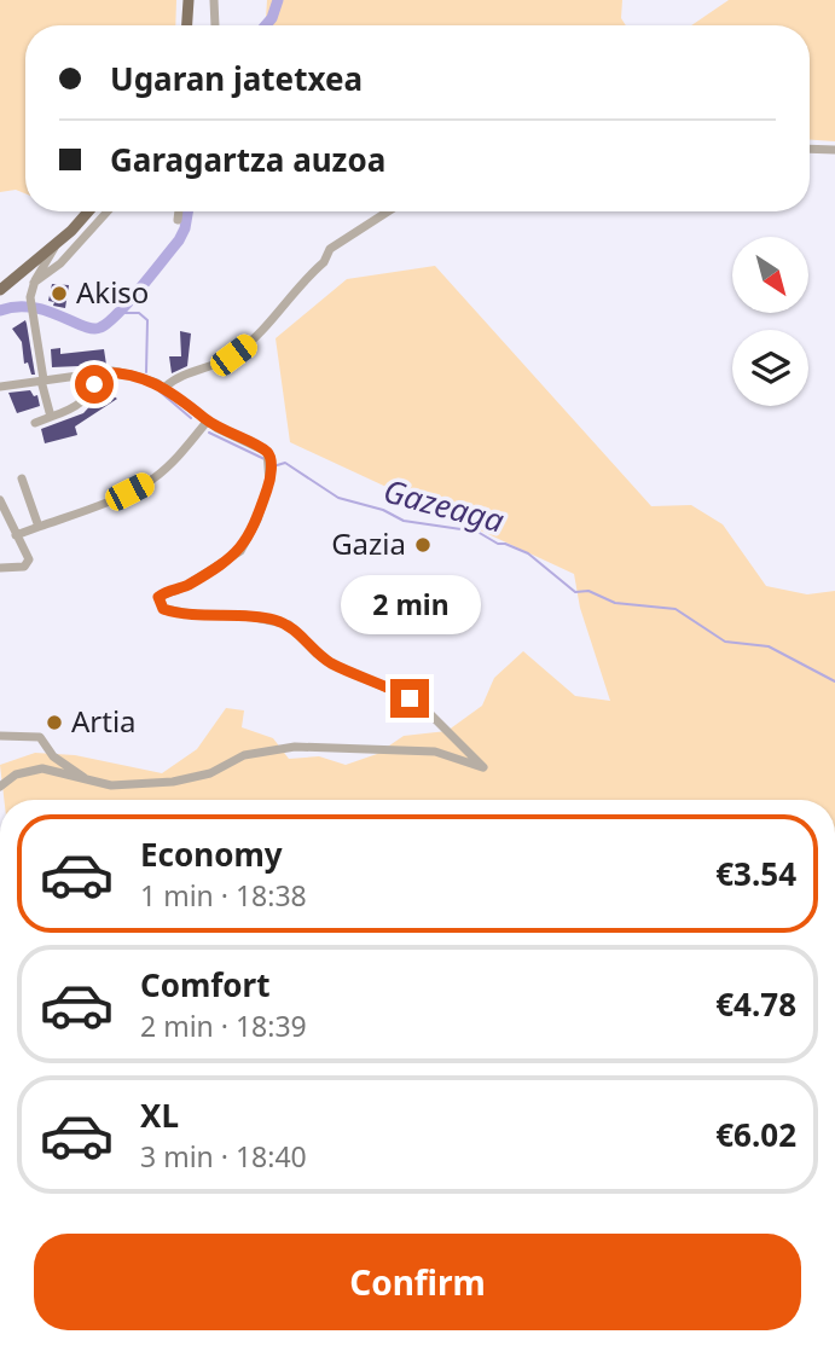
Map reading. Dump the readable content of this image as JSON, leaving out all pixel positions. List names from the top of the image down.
{
  "water": ["Gazeaga"],
  "places": ["Akiso", "Gazia", "Artia"],
  "north": "bottom right",
  "page": {
    "banner": ["Ugaran jatetxea", "Garagartza auzoa"],
    "bubble": "2 min",
    "list": [
      {
        "name": "Economy",
        "note": "1 min · 18:38",
        "value": "€3.54"
      },
      {
        "name": "Comfort",
        "note": "2 min · 18:39",
        "value": "€4.78"
      },
      {
        "name": "XL",
        "note": "3 min · 18:40",
        "value": "€6.02"
      }
    ],
    "buttons": "Confirm"
  }
}
